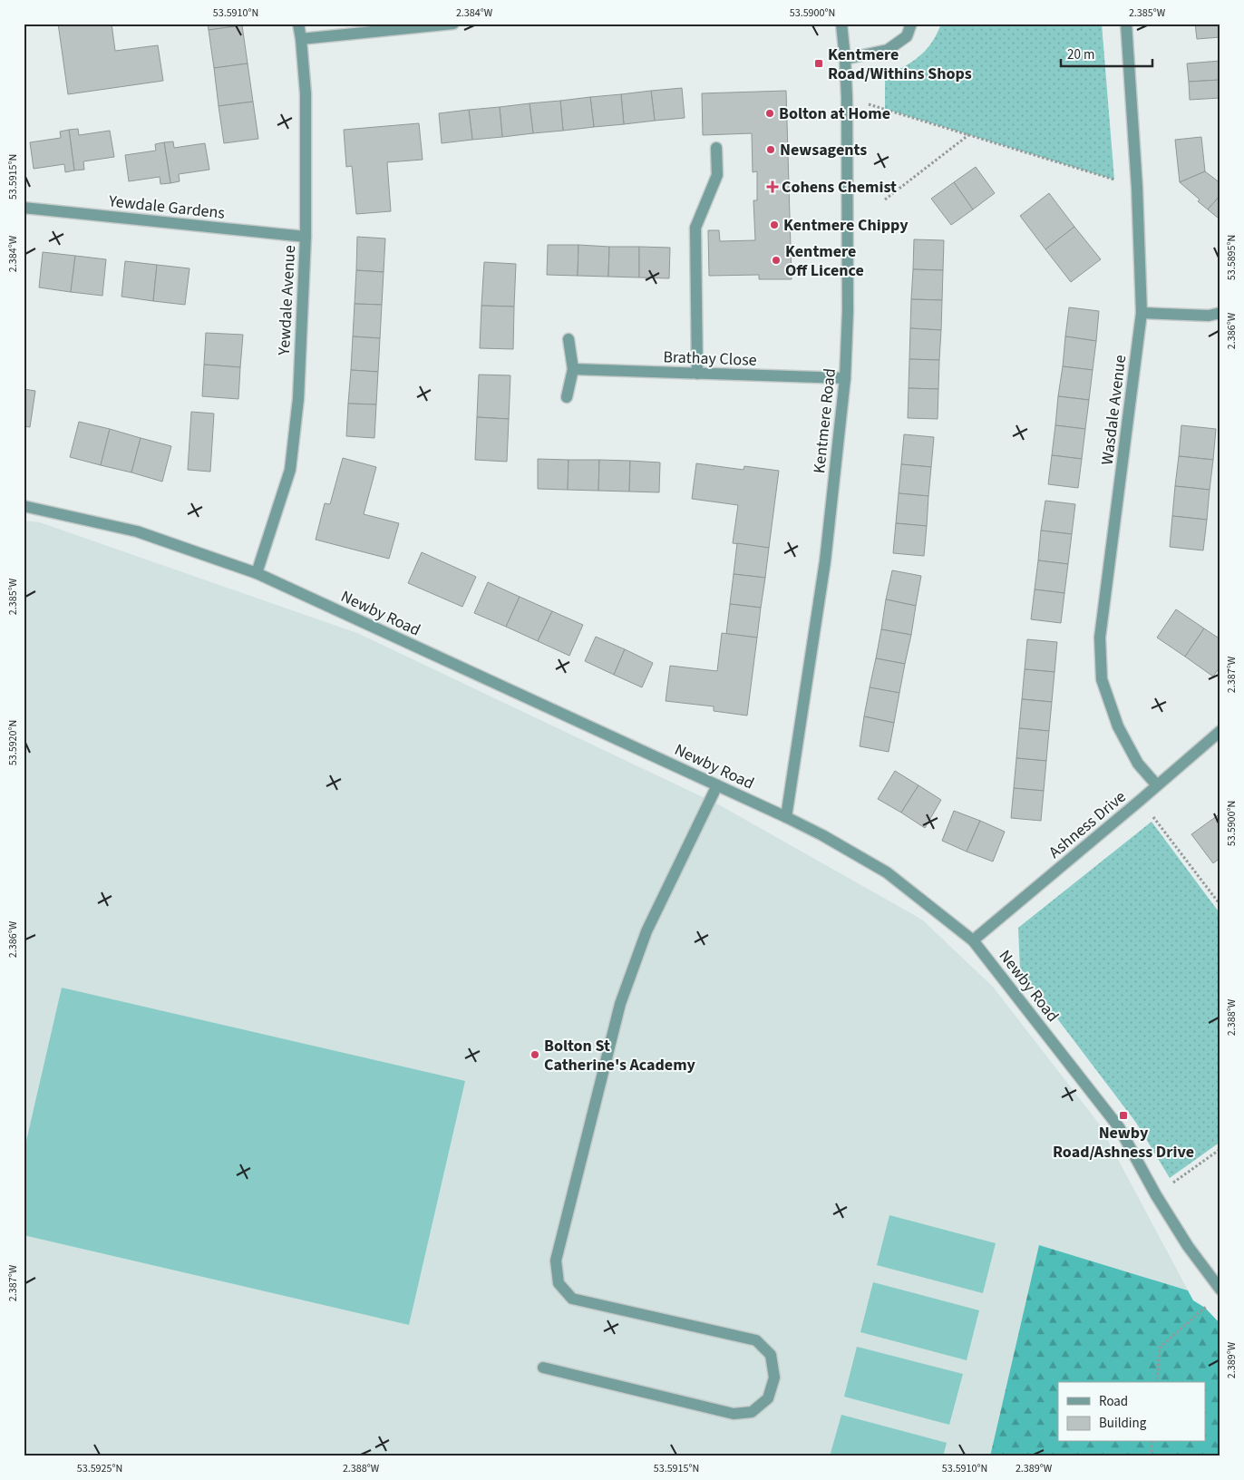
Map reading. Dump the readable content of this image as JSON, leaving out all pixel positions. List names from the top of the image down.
{
  "streets": {
    "street": [
      "Yewdale Gardens",
      "Yewdale Avenue",
      "Brathay Close",
      "Wasdale Avenue",
      "Kentmere Road",
      "Newby Road",
      "Ashness Drive"
    ]
  },
  "crossings": [
    ["Yewdale Gardens", "Yewdale Avenue"],
    ["Yewdale Avenue", "Newby Road"],
    ["Brathay Close", "Kentmere Road"],
    ["Wasdale Avenue", "Ashness Drive"],
    ["Kentmere Road", "Newby Road"],
    ["Newby Road", "Ashness Drive"]
  ],
  "places": {
    "transit": ["Kentmere Road/Withins Shops", "Newby Road/Ashness Drive"],
    "other": [
      "Bolton at Home",
      "Newsagents",
      "Kentmere Chippy",
      "Kentmere Off Licence",
      "Bolton St Catherine's Academy"
    ],
    "health": ["Cohens Chemist"]
  },
  "legend": ["Road", "Building"],
  "scale_bar": "20 m",
  "coordinates": [
    "53.5910°N",
    "2.384°W",
    "53.5900°N",
    "2.385°W",
    "53.5915°N",
    "53.5895°N",
    "2.386°W",
    "2.387°W",
    "53.5920°N",
    "2.388°W",
    "2.389°W",
    "53.5925°N"
  ]
}
